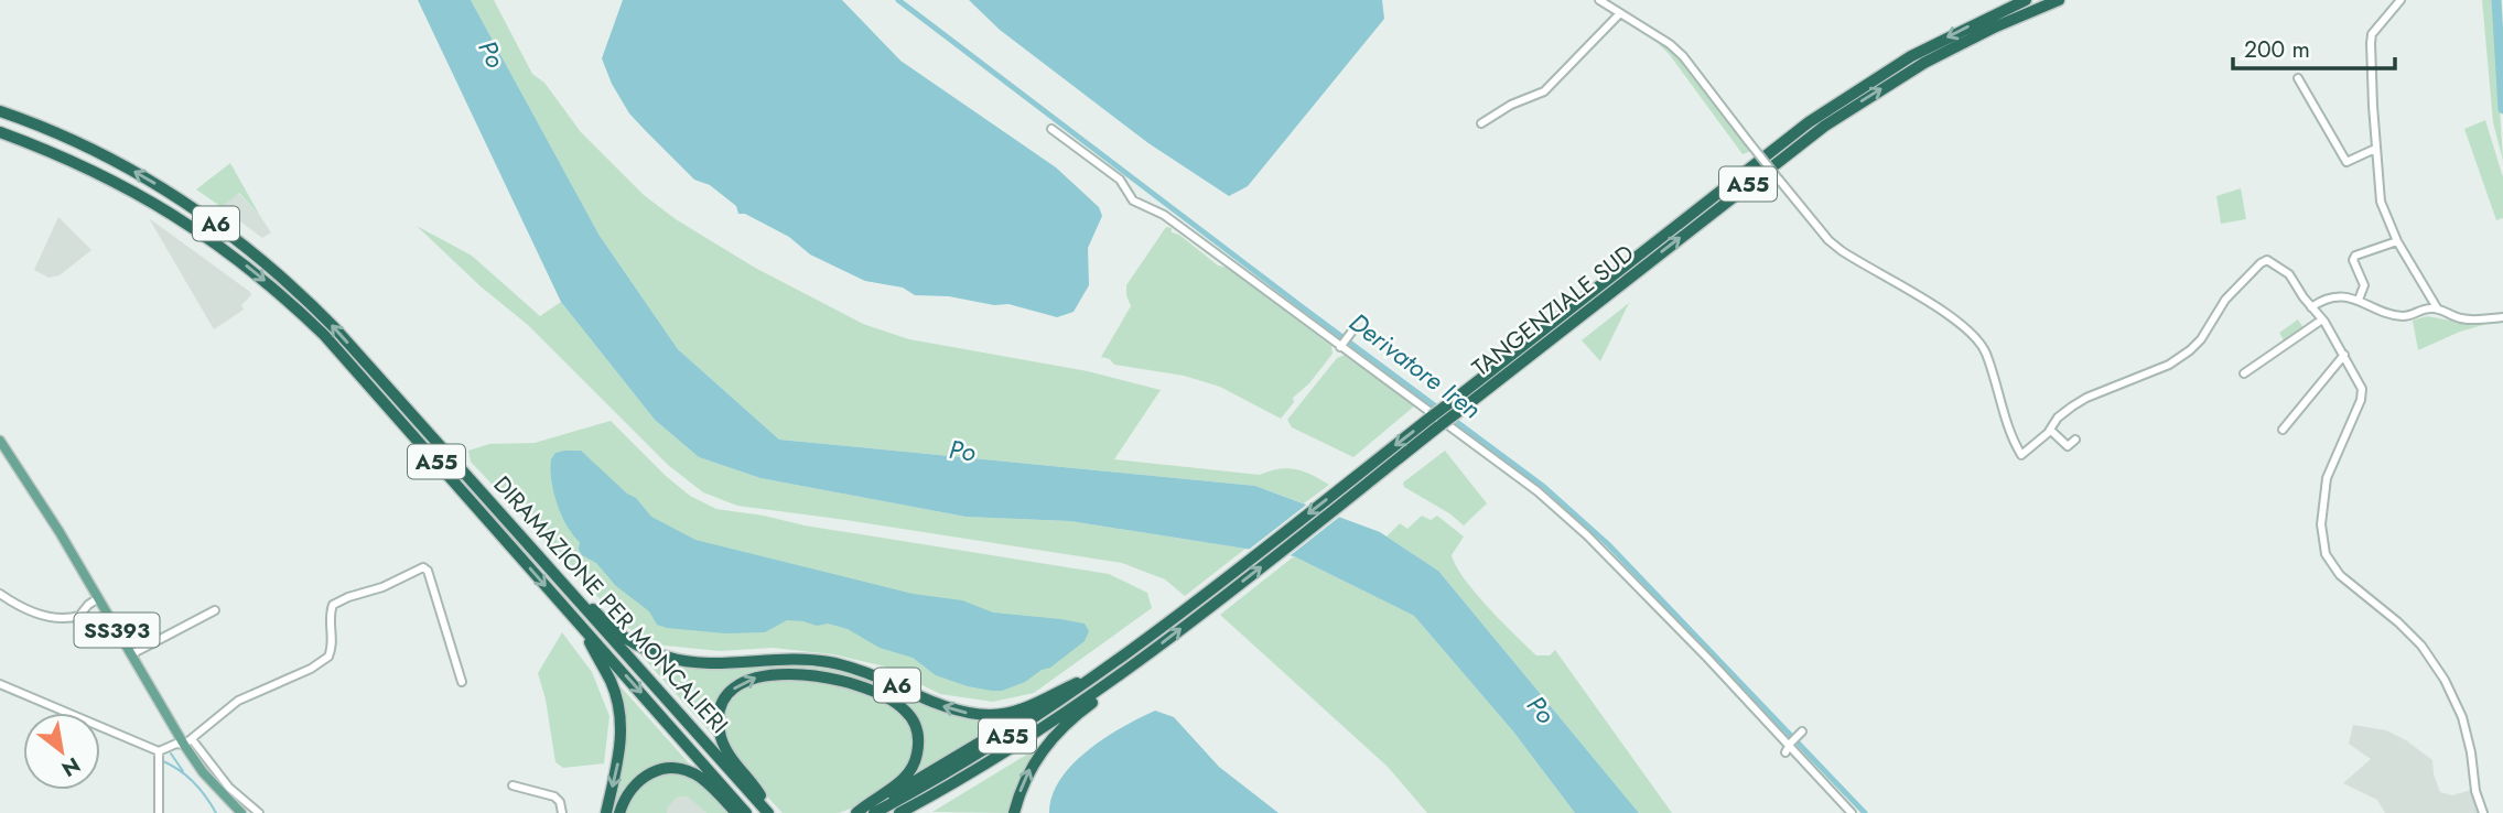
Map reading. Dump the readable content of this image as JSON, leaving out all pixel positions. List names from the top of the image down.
{
  "streets": {
    "highway": [
      "A55",
      "A6",
      "TANGENZIALE SUD",
      "DIRAMAZIONE PER MONCALIERI"
    ],
    "main road": ["SS393"]
  },
  "crossings": [
    ["A6", "TANGENZIALE SUD"],
    ["A6", "DIRAMAZIONE PER MONCALIERI"]
  ],
  "water": ["Po", "Derivatore Iren"],
  "scale_bar": "200 m",
  "north": "bottom right"
}
